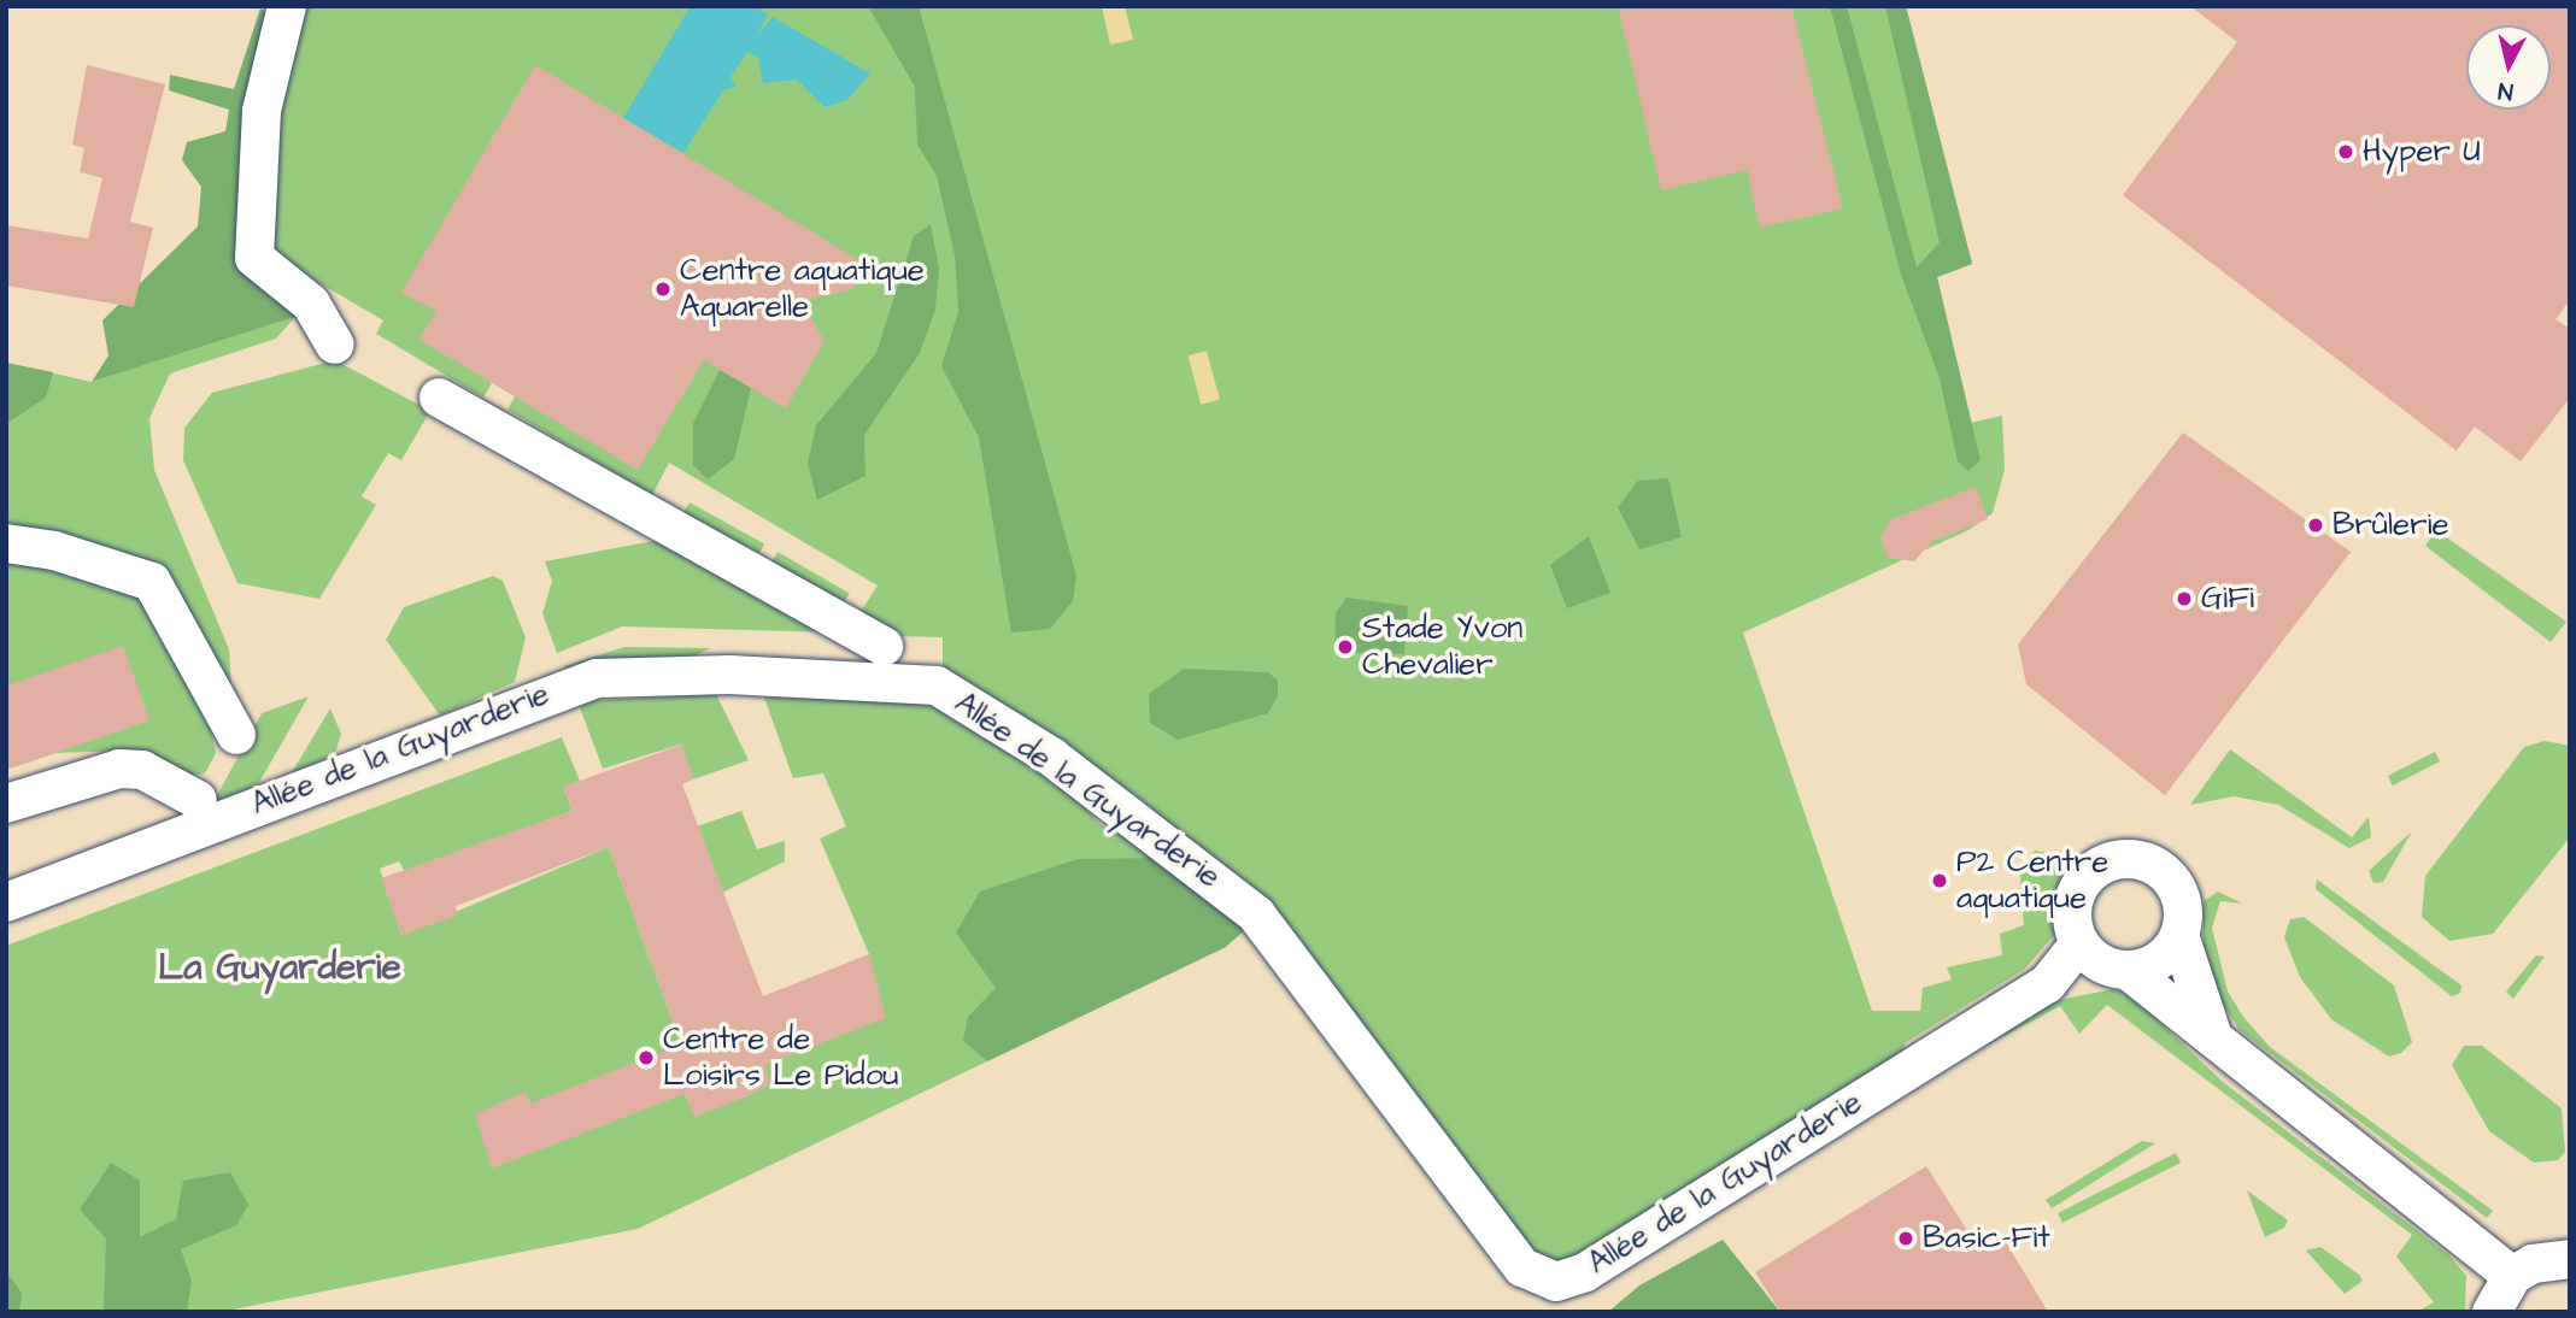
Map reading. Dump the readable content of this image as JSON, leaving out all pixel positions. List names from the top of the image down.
{
  "streets": {
    "street": ["Allée de la Guyarderie"]
  },
  "districts": ["La Guyarderie"],
  "places": [
    "Hyper U",
    "Centre aquatique Aquarelle",
    "Brûlerie",
    "GiFi",
    "Stade Yvon Chevalier",
    "P2 Centre aquatique",
    "Centre de Loisirs Le Pidou",
    "Basic-Fit"
  ],
  "north": "bottom"
}
